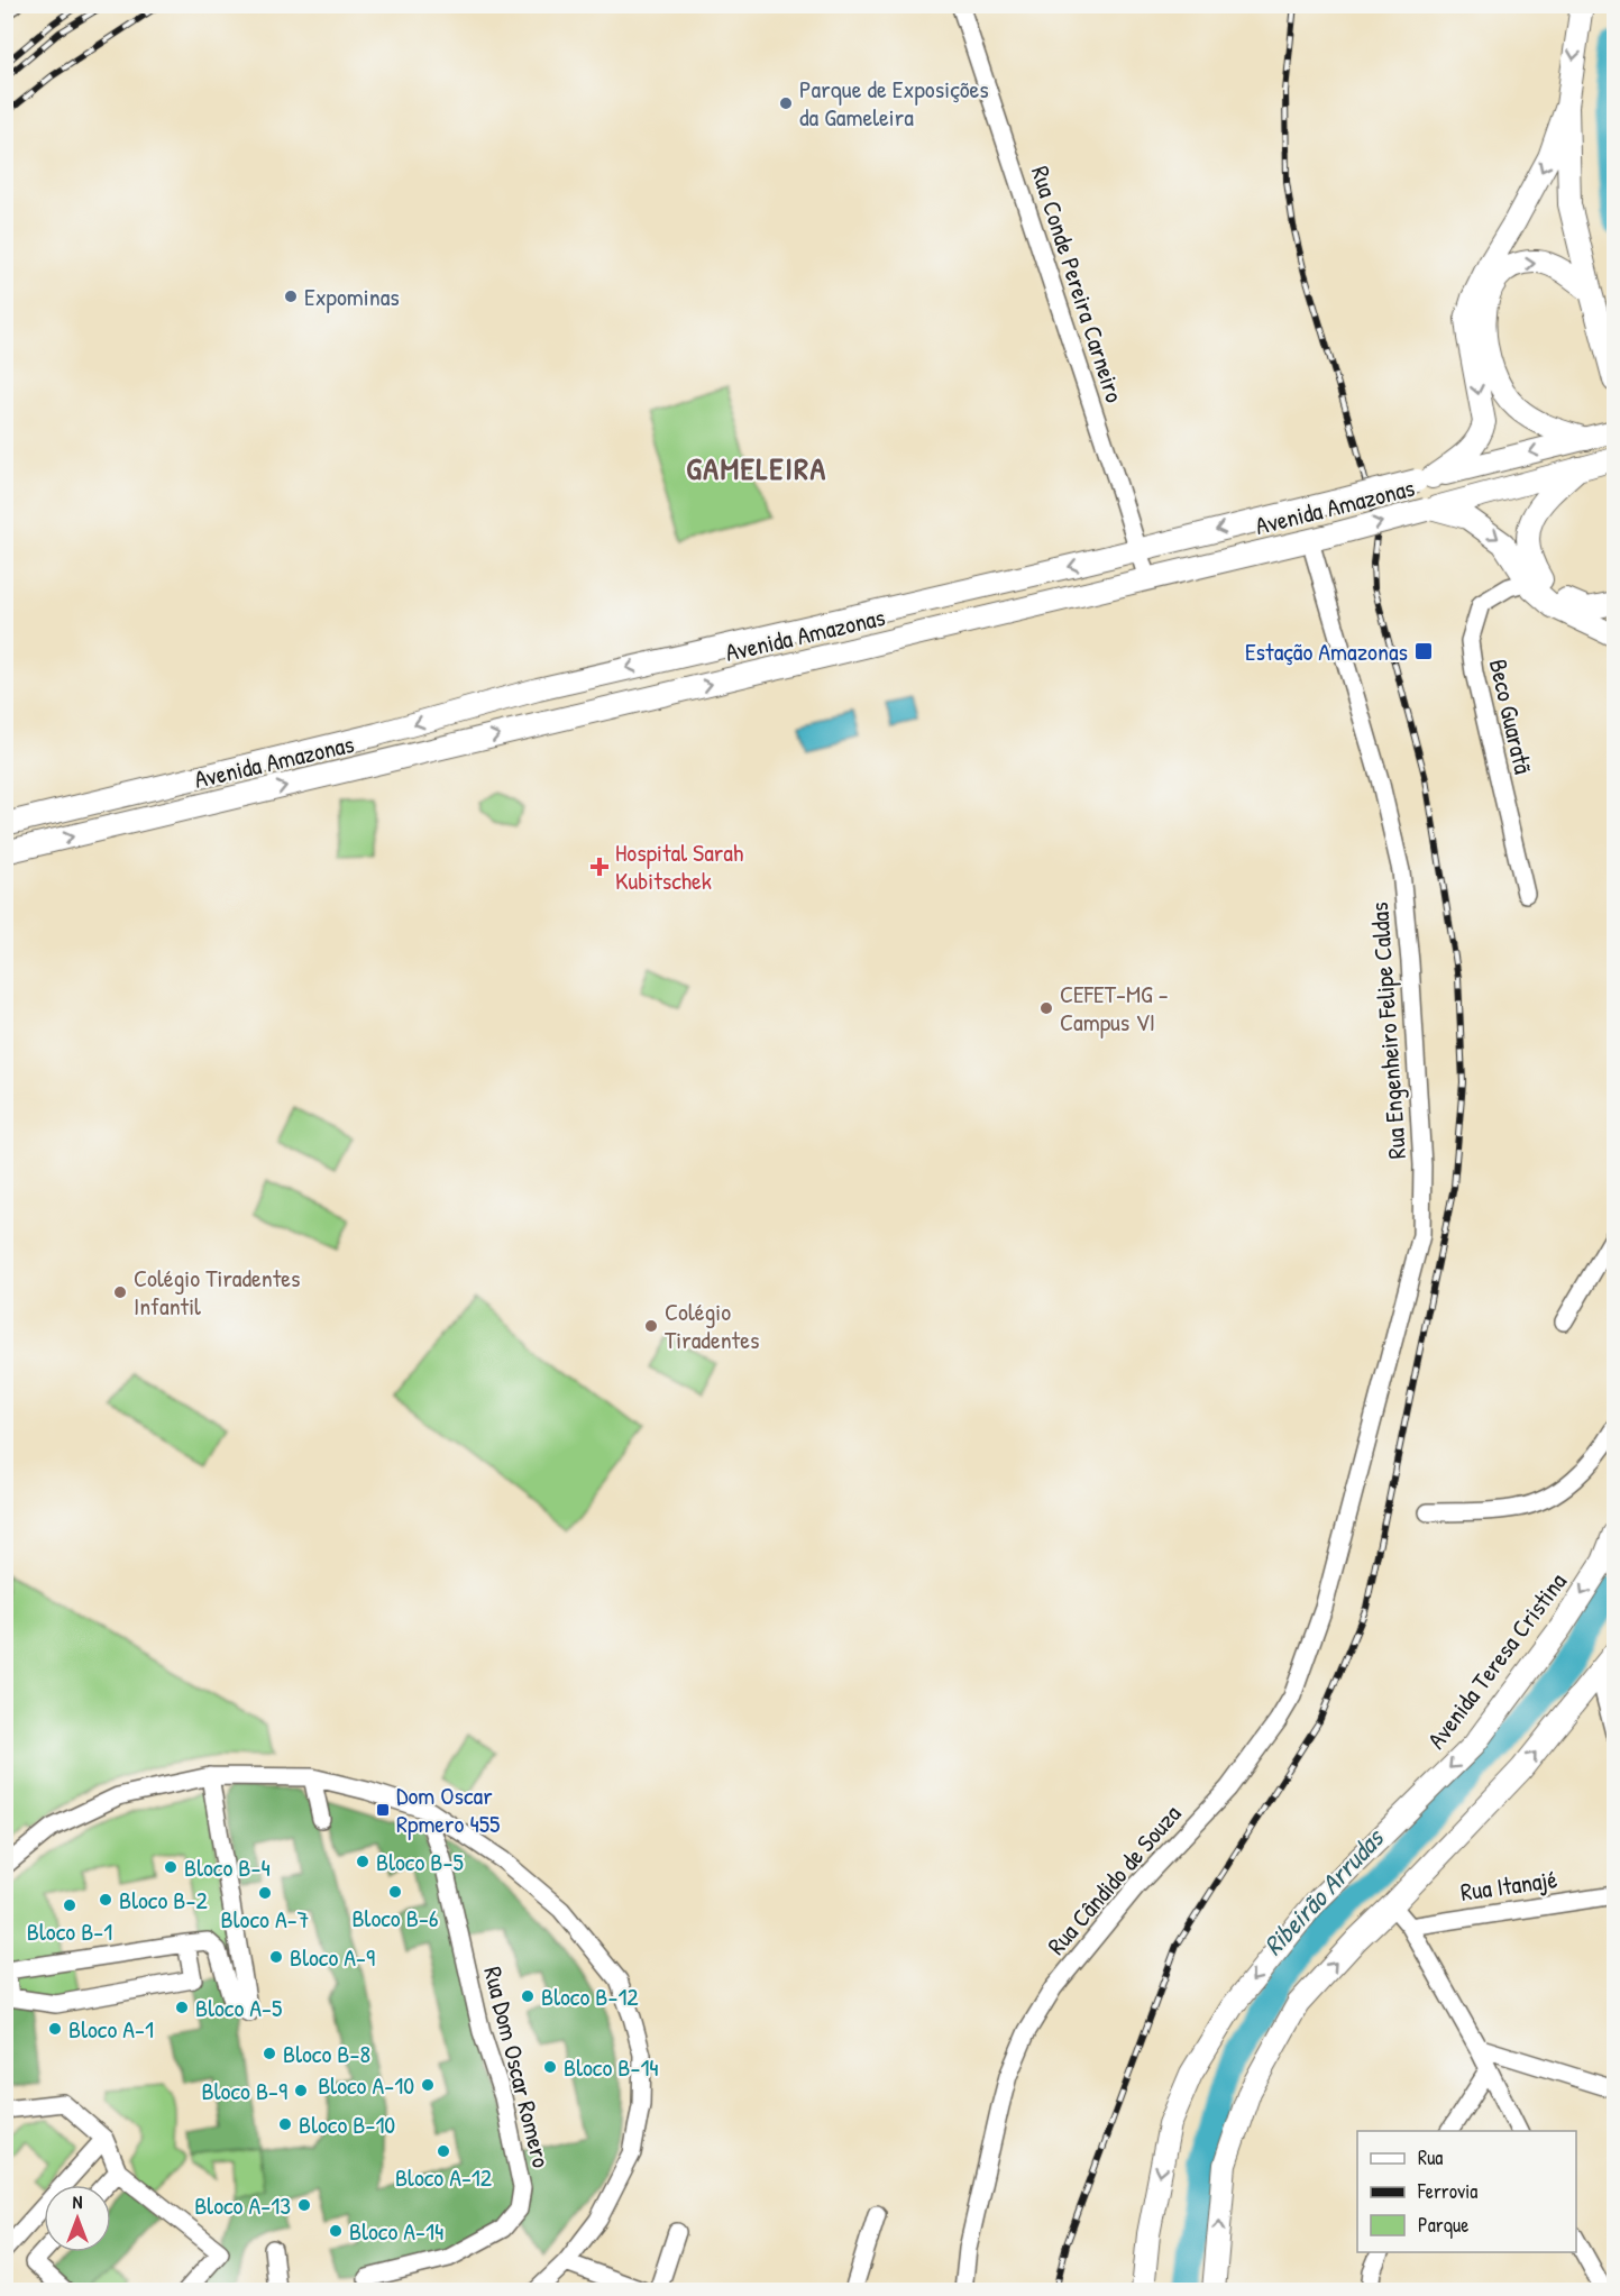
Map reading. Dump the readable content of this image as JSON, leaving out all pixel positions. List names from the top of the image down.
{
  "streets": {
    "main road": ["Avenida Amazonas", "Avenida Teresa Cristina"],
    "street": [
      "Rua Conde Pereira Carneiro",
      "Beco Guaratã",
      "Rua Engenheiro Felipe Caldas",
      "Rua Cândido de Souza",
      "Rua Itanajé",
      "Rua Dom Oscar Romero"
    ]
  },
  "crossings": [
    ["Rua Conde Pereira Carneiro", "Avenida Amazonas"],
    ["Avenida Amazonas", "Rua Engenheiro Felipe Caldas"],
    ["Rua Engenheiro Felipe Caldas", "Rua Cândido de Souza"]
  ],
  "districts": ["GAMELEIRA"],
  "water": ["Ribeirão Arrudas"],
  "places": {
    "other": [
      "Parque de Exposições da Gameleira",
      "Expominas",
      "CEFET-MG - Campus VI",
      "Colégio Tiradentes Infantil",
      "Colégio Tiradentes",
      "Bloco B-5",
      "Bloco B-4",
      "Bloco B-6",
      "Bloco A-7",
      "Bloco B-2",
      "Bloco B-1",
      "Bloco A-9",
      "Bloco B-12",
      "Bloco A-5",
      "Bloco A-1",
      "Bloco B-8",
      "Bloco B-14",
      "Bloco A-10",
      "Bloco B-9",
      "Bloco B-10",
      "Bloco A-12",
      "Bloco A-13",
      "Bloco A-14"
    ],
    "transit": ["Estação Amazonas", "Dom Oscar Rpmero 455"],
    "health": ["Hospital Sarah Kubitschek"]
  },
  "legend": ["Rua", "Ferrovia", "Parque"],
  "north": "top"
}
